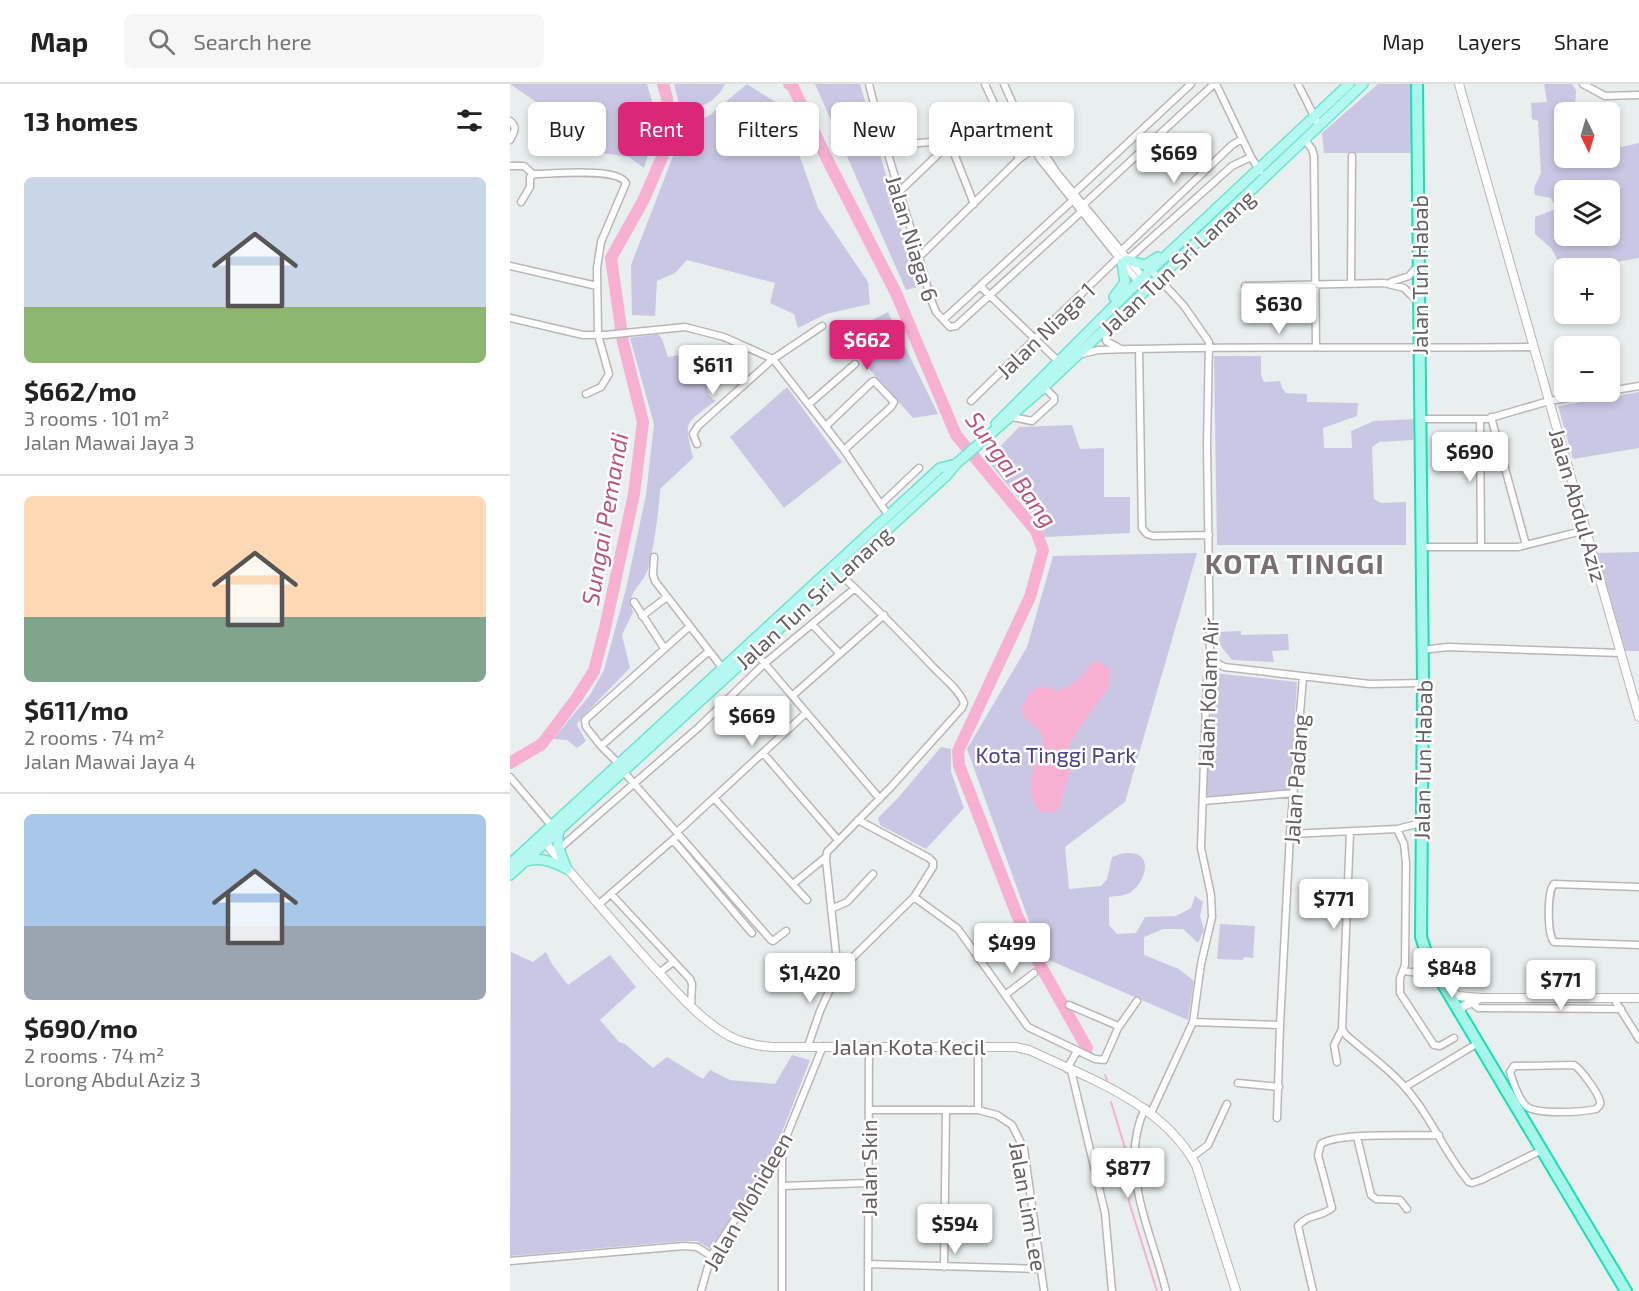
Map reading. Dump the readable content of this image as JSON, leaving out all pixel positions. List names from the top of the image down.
{
  "streets": {
    "highway": ["Jalan Tun Habab"],
    "main road": ["Jalan Tun Sri Lanang"],
    "street": [
      "Jalan Niaga 6",
      "Jalan Niaga 1",
      "Jalan Abdul Aziz",
      "Jalan Kolam Air",
      "Jalan Padang",
      "Jalan Kota Kecil",
      "Jalan Skin",
      "Jalan Mohideen",
      "Jalan Lim Lee"
    ]
  },
  "crossings": [
    ["Jalan Tun Sri Lanang", "Jalan Kota Kecil"],
    ["Jalan Kolam Air", "Jalan Kota Kecil"],
    ["Jalan Kota Kecil", "Jalan Skin"],
    ["Jalan Kota Kecil", "Jalan Mohideen"],
    ["Jalan Skin", "Jalan Lim Lee"]
  ],
  "districts": ["KOTA TINGGI"],
  "water": ["Sungai Bang", "Sungai Pemandi"],
  "parks": ["Kota Tinggi Park"],
  "north": "bottom",
  "page": {
    "header": "Map",
    "search": "Search here",
    "nav": ["Map", "Layers", "Share"],
    "heading": "13 homes",
    "map_buttons": ["+", "−"],
    "chip": [
      "Buy",
      "Rent",
      "Filters",
      "New",
      "Apartment"
    ],
    "price": [
      "$669",
      "$630",
      "$662",
      "$611",
      "$690",
      "$669",
      "$771",
      "$499",
      "$848",
      "$1,420",
      "$771",
      "$877",
      "$594"
    ],
    "list": [
      {
        "name": "$662/mo",
        "note": "3 rooms · 101 m² · Jalan Mawai Jaya 3"
      },
      {
        "name": "$611/mo",
        "note": "2 rooms · 74 m² · Jalan Mawai Jaya 4"
      },
      {
        "name": "$690/mo",
        "note": "2 rooms · 74 m² · Lorong Abdul Aziz 3"
      }
    ]
  }
}
